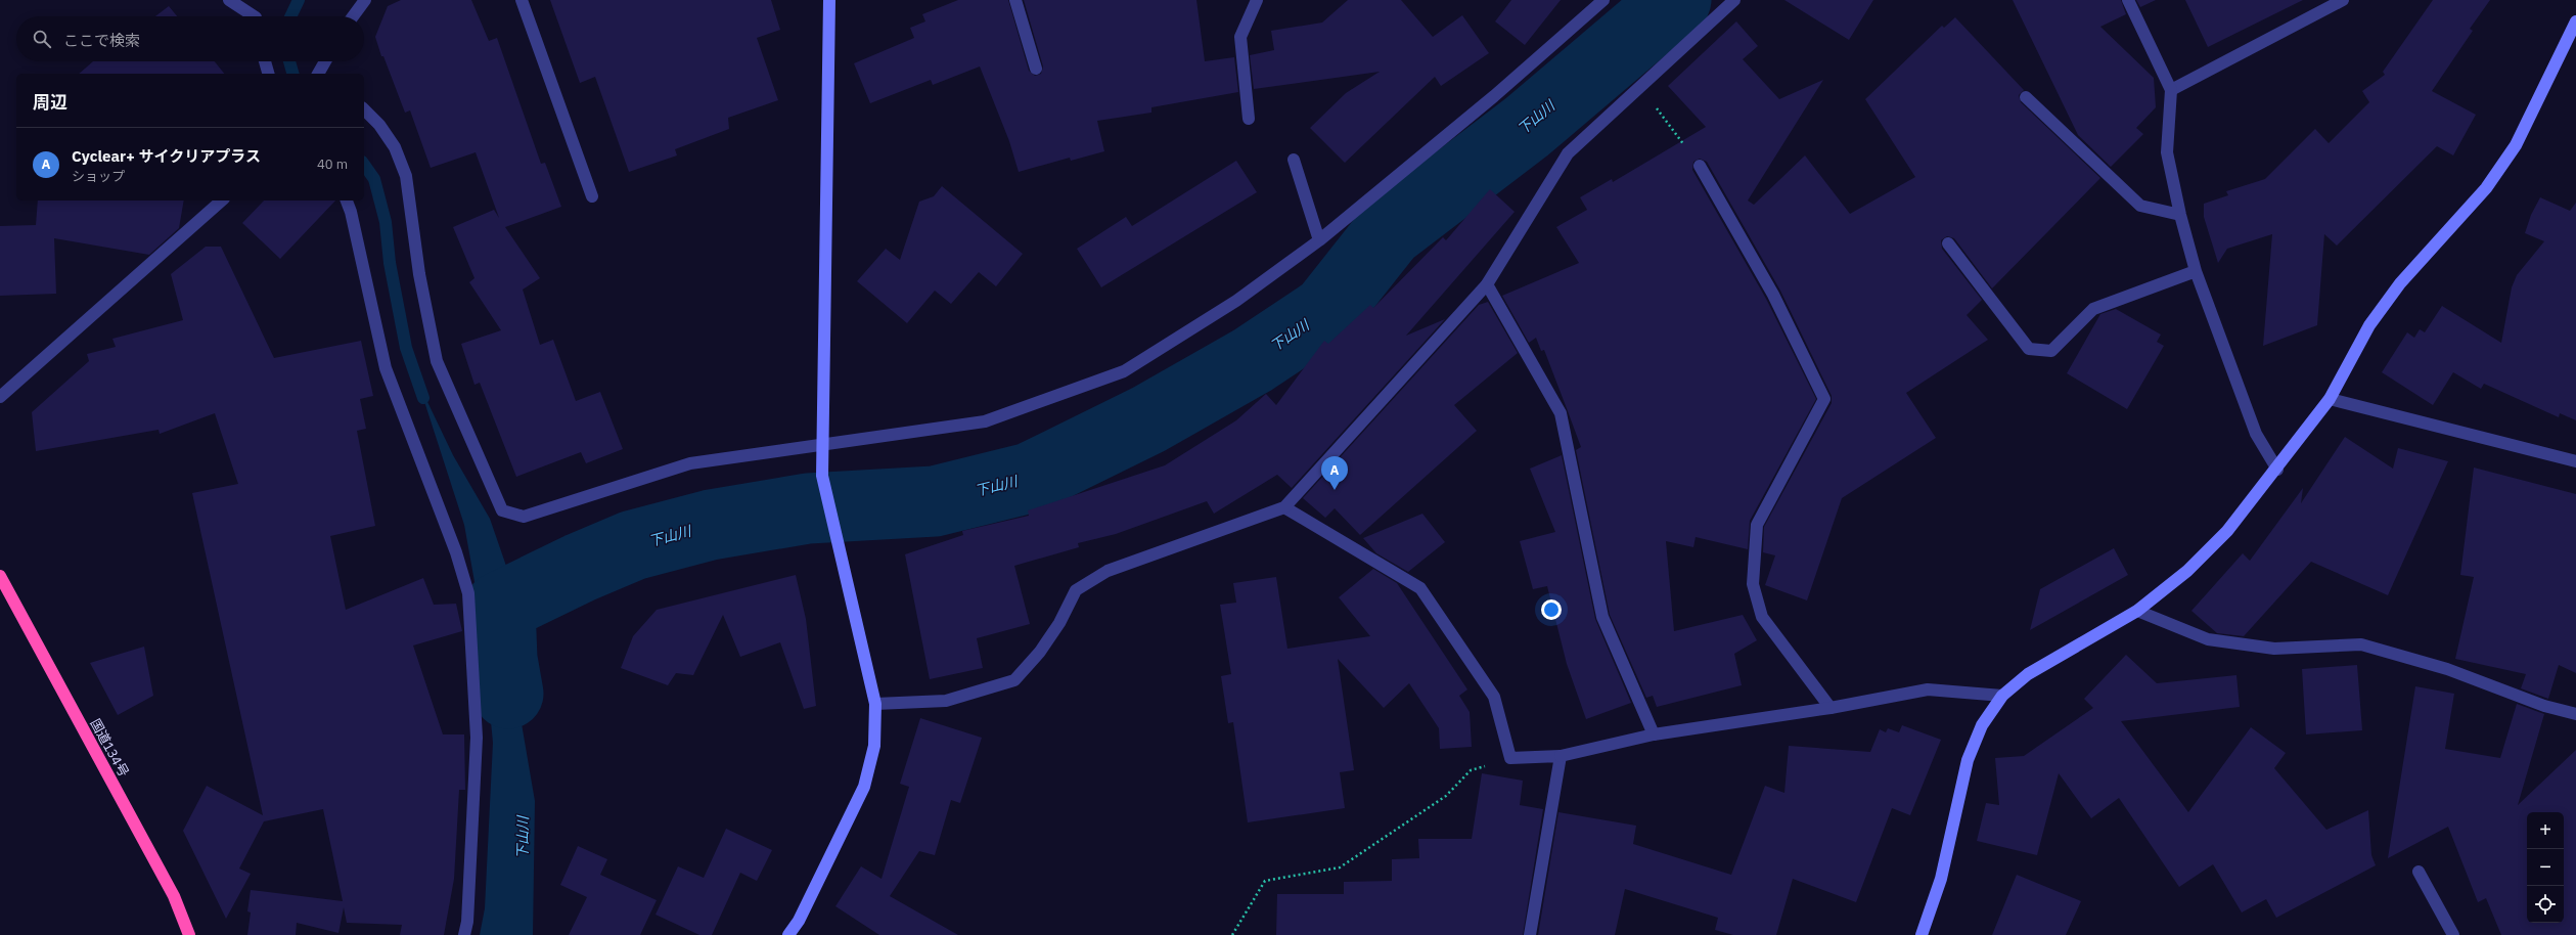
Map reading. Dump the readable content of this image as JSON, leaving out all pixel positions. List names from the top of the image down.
{
  "streets": {
    "highway": ["国道134号"]
  },
  "water": ["下山川"],
  "page": {
    "search": "ここで検索",
    "heading": "周辺",
    "list": [
      {
        "mark": "A",
        "name": "Cyclear+ サイクリアプラス",
        "note": "ショップ",
        "value": "40 m"
      }
    ],
    "pins": "A",
    "map_buttons": ["+", "−"]
  }
}
